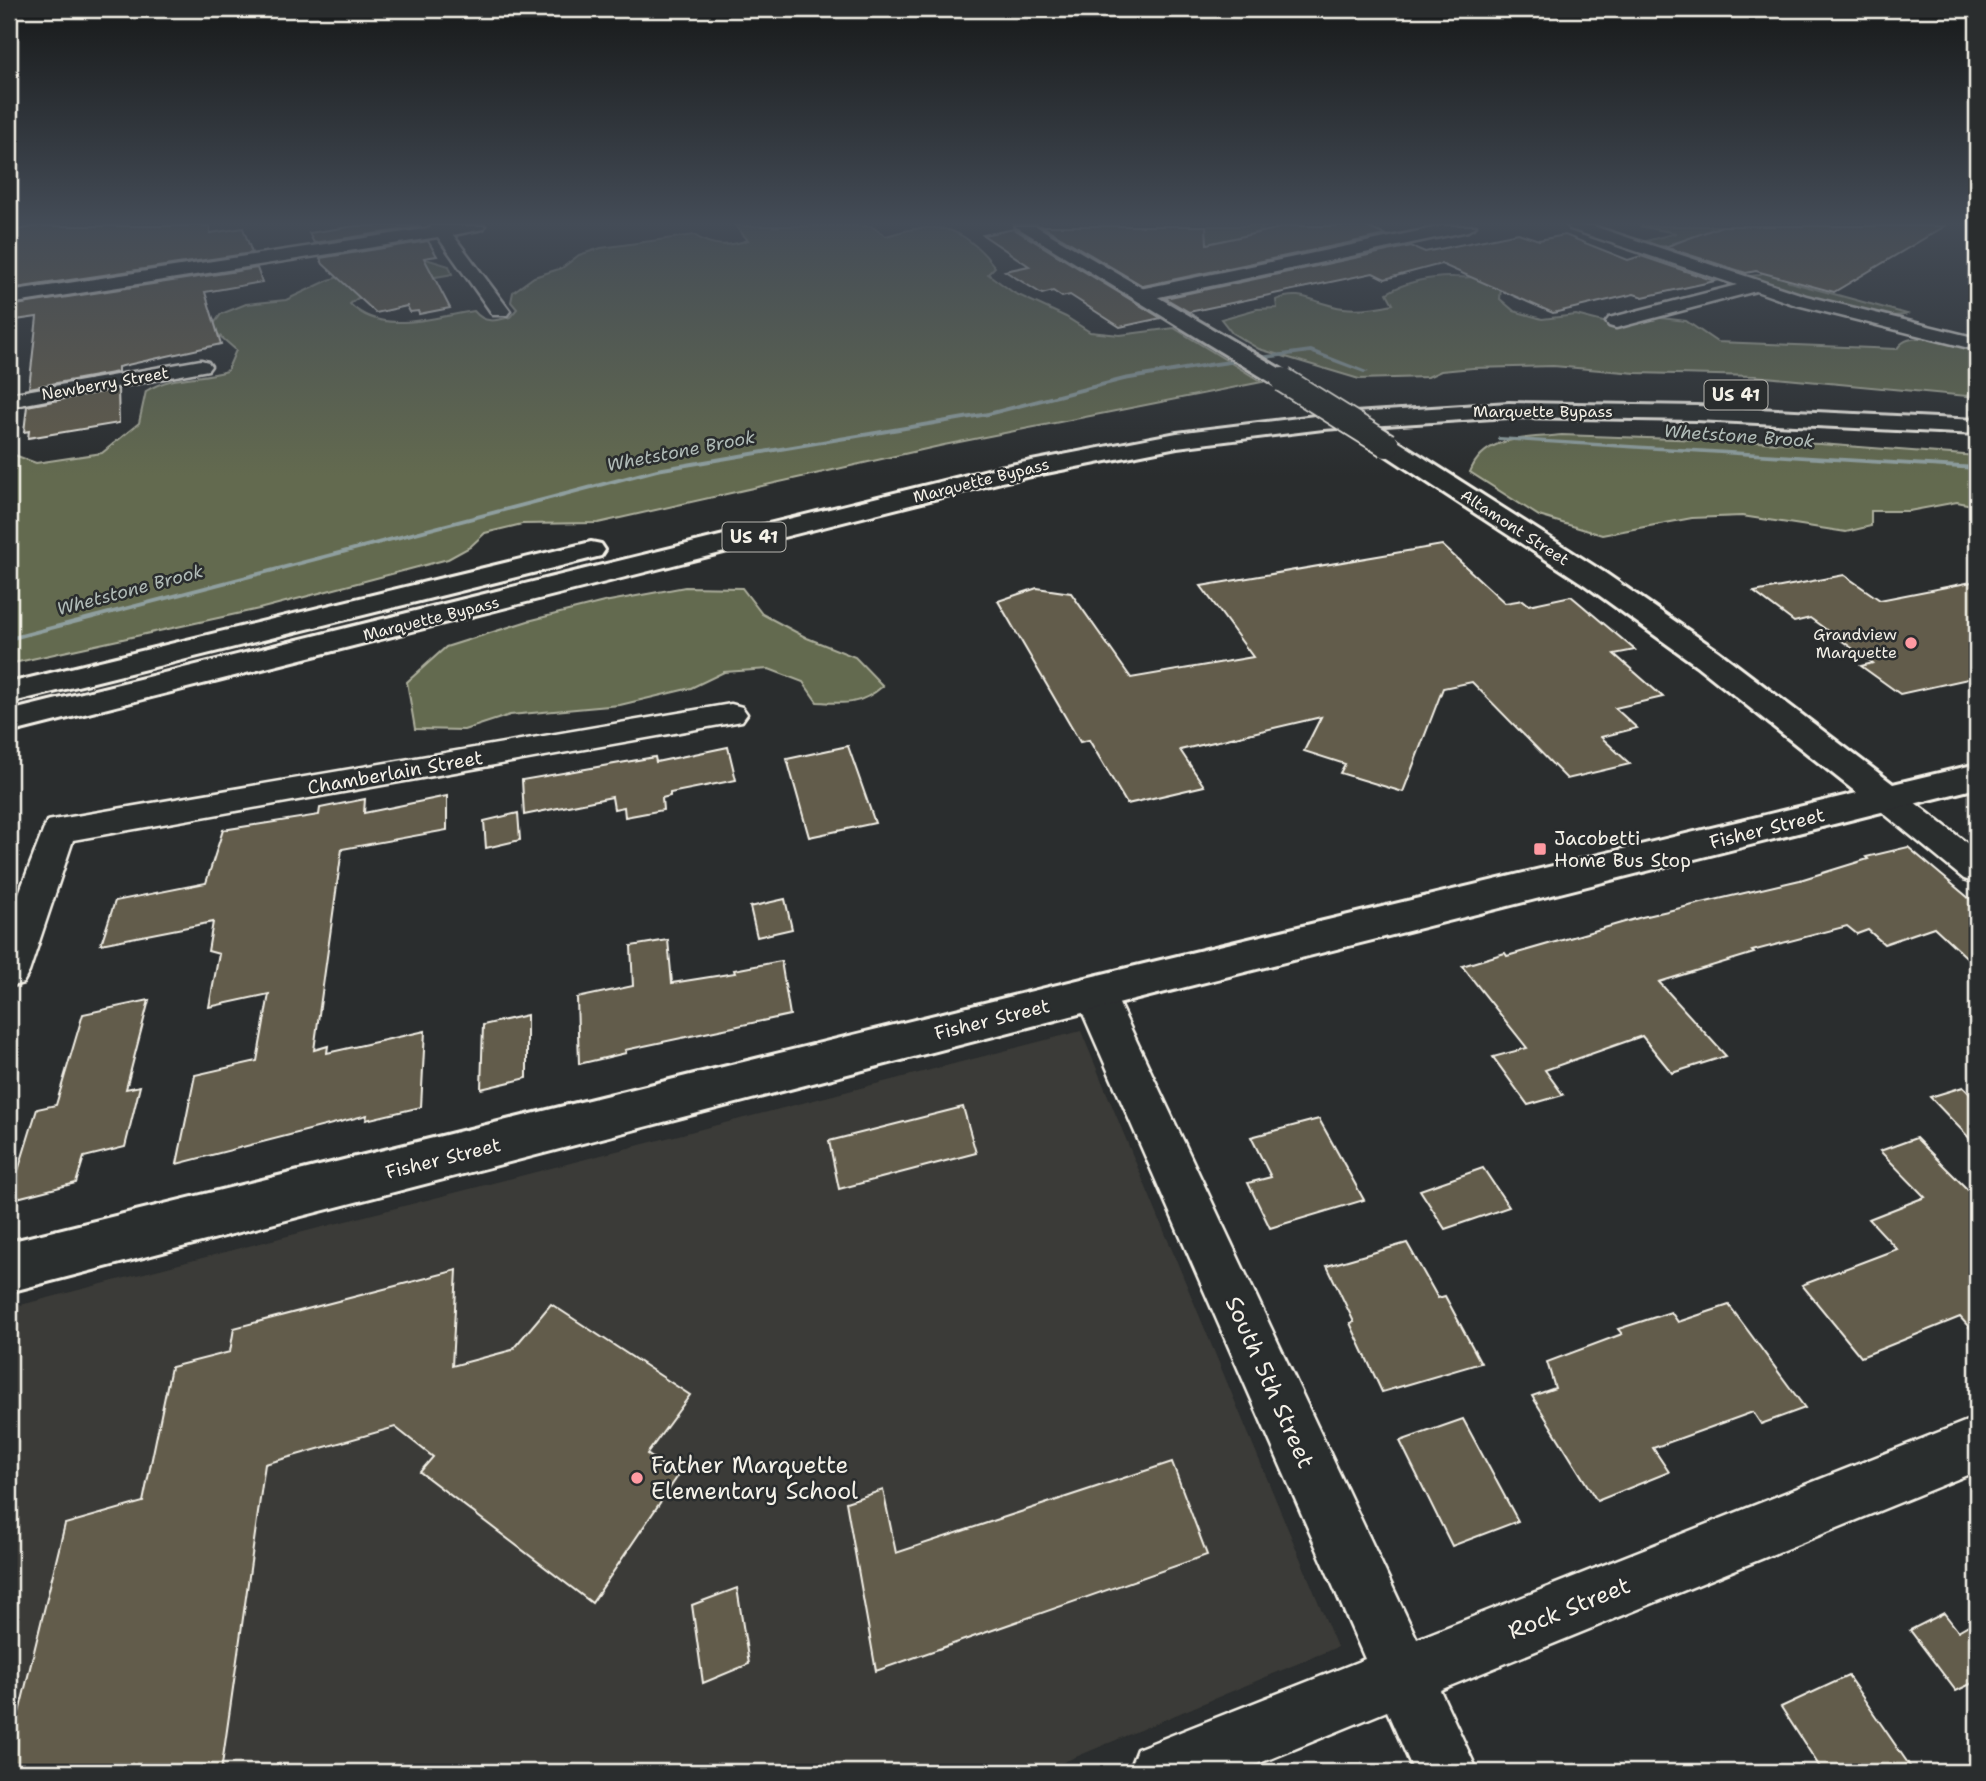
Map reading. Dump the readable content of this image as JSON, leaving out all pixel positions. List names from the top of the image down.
{
  "streets": {
    "main road": [
      "US 41",
      "Marquette Bypass",
      "Altamont Street",
      "Fisher Street"
    ],
    "street": [
      "Newberry Street",
      "Chamberlain Street",
      "South 5th Street",
      "Rock Street"
    ]
  },
  "crossings": [
    ["Altamont Street", "Fisher Street"],
    ["Fisher Street", "South 5th Street"],
    ["South 5th Street", "Rock Street"]
  ],
  "water": ["Whetstone Brook"],
  "places": {
    "other": ["Grandview Marquette", "Father Marquette Elementary School"],
    "transit": ["Jacobetti Home Bus Stop"]
  }
}
